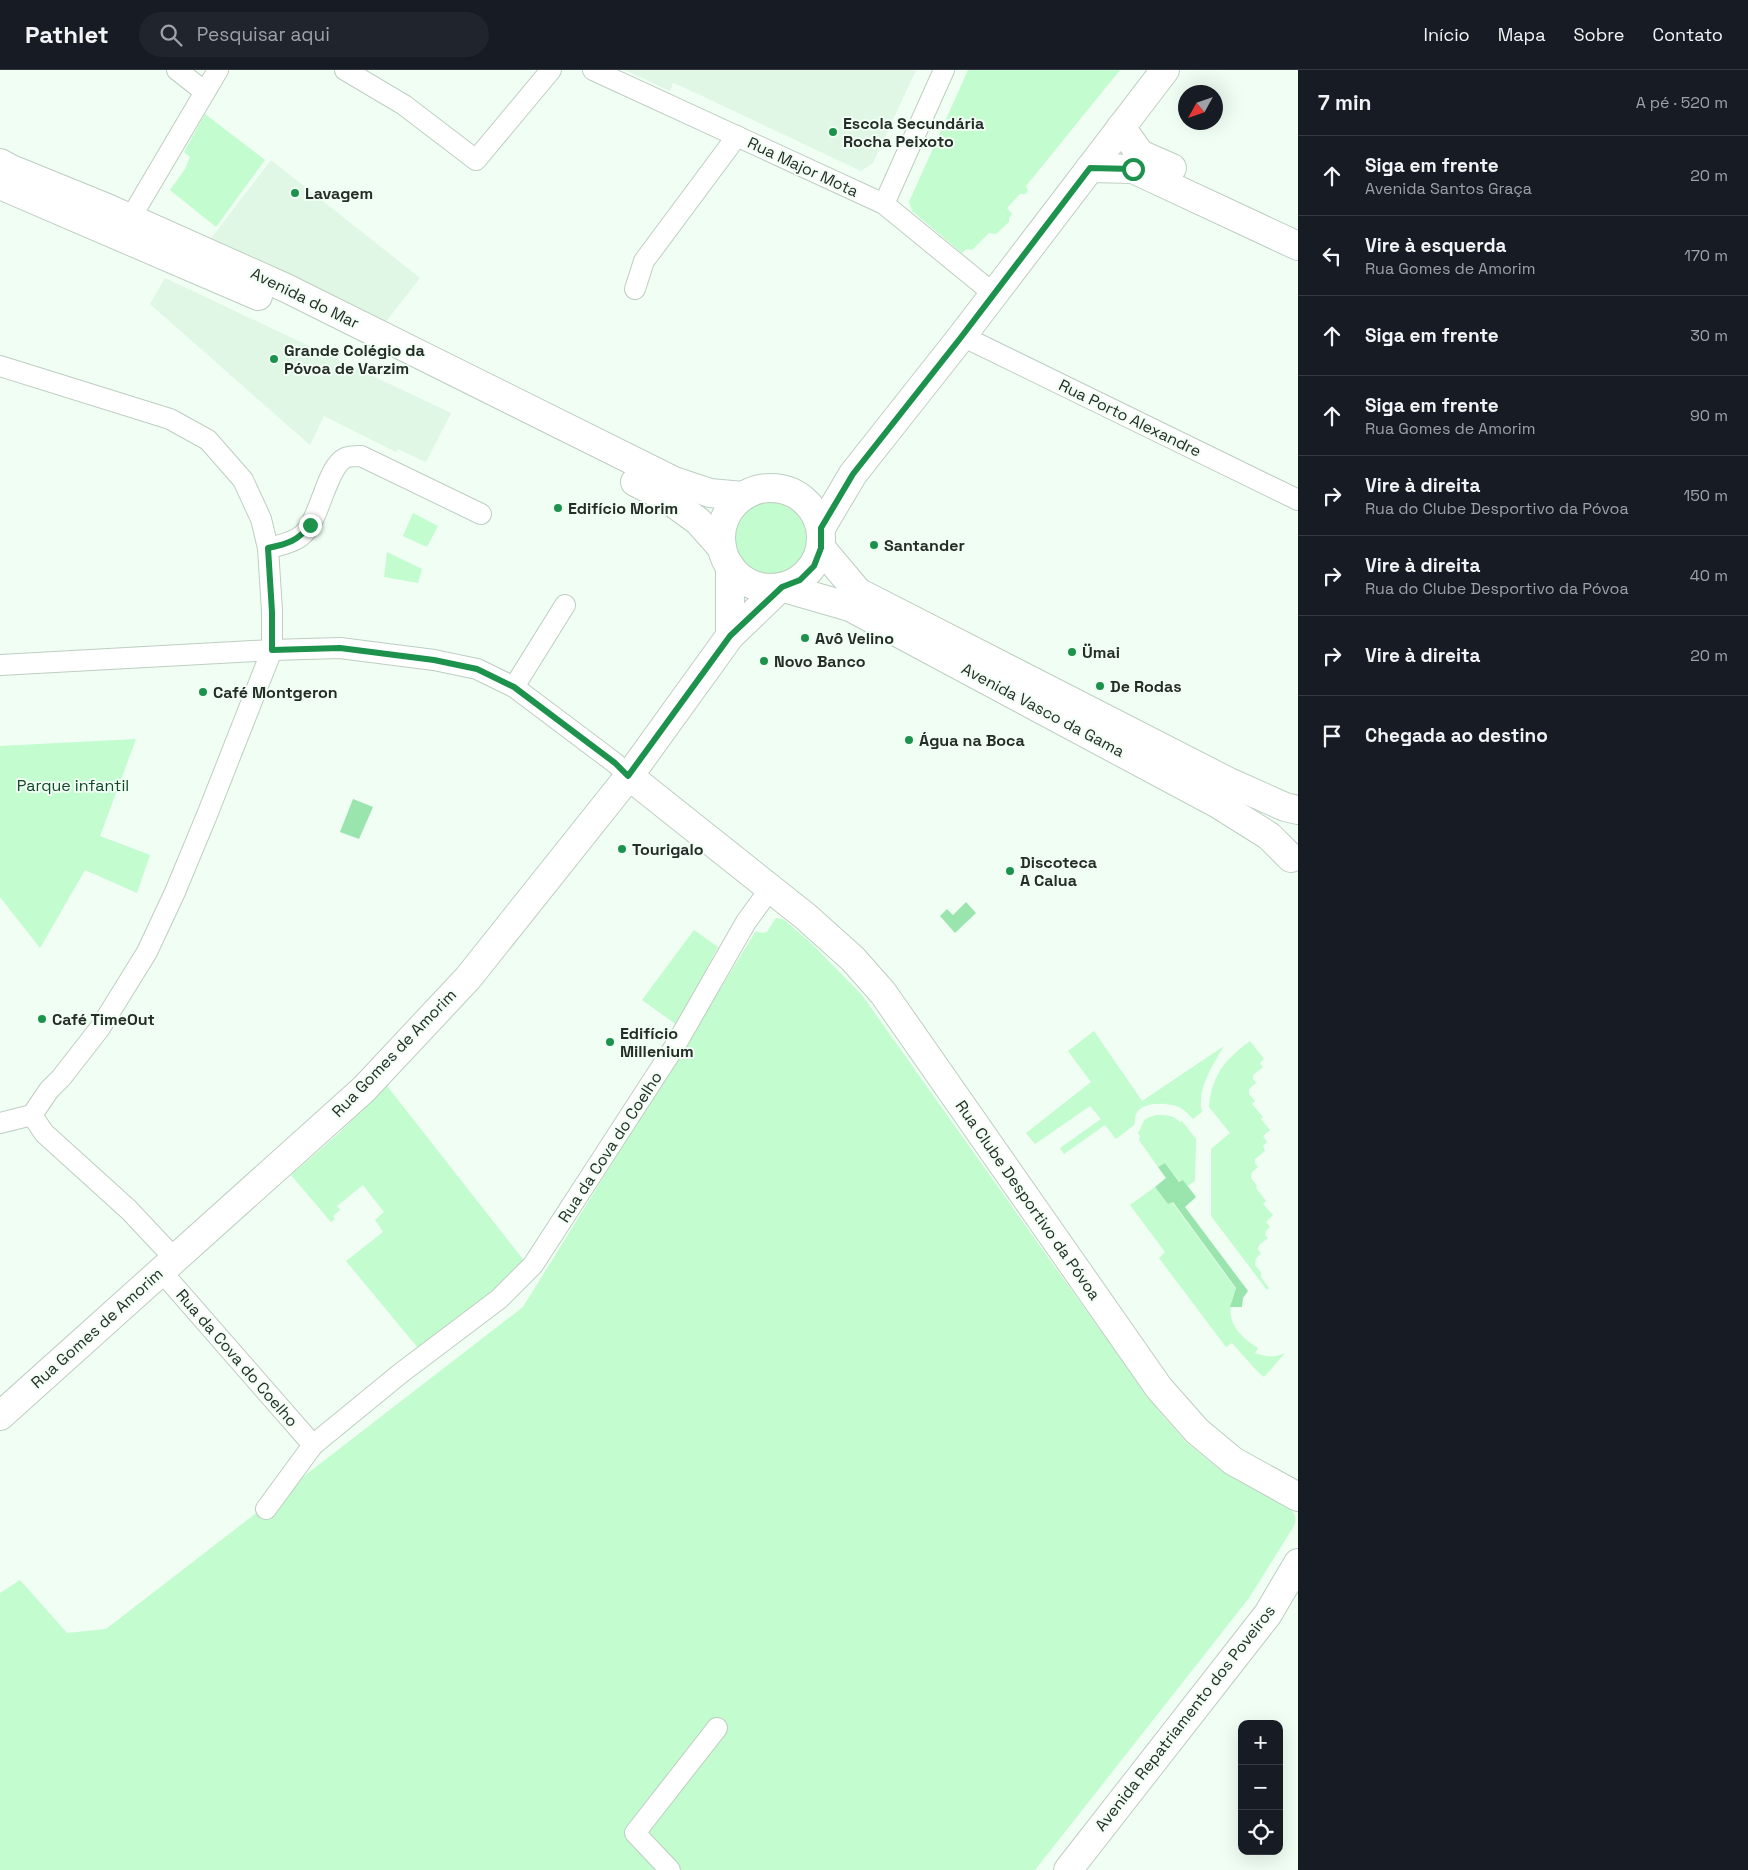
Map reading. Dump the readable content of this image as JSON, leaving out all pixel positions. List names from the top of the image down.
{
  "streets": {
    "main road": [
      "Avenida do Mar",
      "Avenida Vasco da Gama",
      "Rua Gomes de Amorim",
      "Rua Clube Desportivo da Póvoa",
      "Avenida Repatriamento dos Poveiros"
    ],
    "street": ["Rua Major Mota", "Rua Porto Alexandre", "Rua da Cova do Coelho"]
  },
  "crossings": [
    ["Avenida do Mar", "Avenida Vasco da Gama"],
    ["Avenida do Mar", "Rua Gomes de Amorim"],
    ["Avenida Vasco da Gama", "Rua Gomes de Amorim"],
    ["Rua Gomes de Amorim", "Rua da Cova do Coelho"],
    ["Rua da Cova do Coelho", "Rua Clube Desportivo da Póvoa"]
  ],
  "parks": ["Parque infantil"],
  "places": [
    "Escola Secundária Rocha Peixoto",
    "Lavagem",
    "Grande Colégio da Póvoa de Varzim",
    "Edifício Morim",
    "Santander",
    "Avô Velino",
    "Ümai",
    "Novo Banco",
    "De Rodas",
    "Café Montgeron",
    "Água na Boca",
    "Tourigalo",
    "Discoteca A Calua",
    "Café TimeOut",
    "Edifício Millenium"
  ],
  "north": "bottom left",
  "page": {
    "header": "Pathlet",
    "search": "Pesquisar aqui",
    "nav": [
      "Início",
      "Mapa",
      "Sobre",
      "Contato"
    ],
    "heading": ["7 min", "A pé · 520 m"],
    "list": [
      ["Siga em frente", "Avenida Santos Graça", "20 m"],
      ["Vire à esquerda", "Rua Gomes de Amorim", "170 m"],
      ["Siga em frente", "30 m"],
      ["Siga em frente", "Rua Gomes de Amorim", "90 m"],
      ["Vire à direita", "Rua do Clube Desportivo da Póvoa", "150 m"],
      ["Vire à direita", "Rua do Clube Desportivo da Póvoa", "40 m"],
      ["Vire à direita", "20 m"],
      "Chegada ao destino"
    ],
    "map_buttons": ["+", "−"]
  }
}
